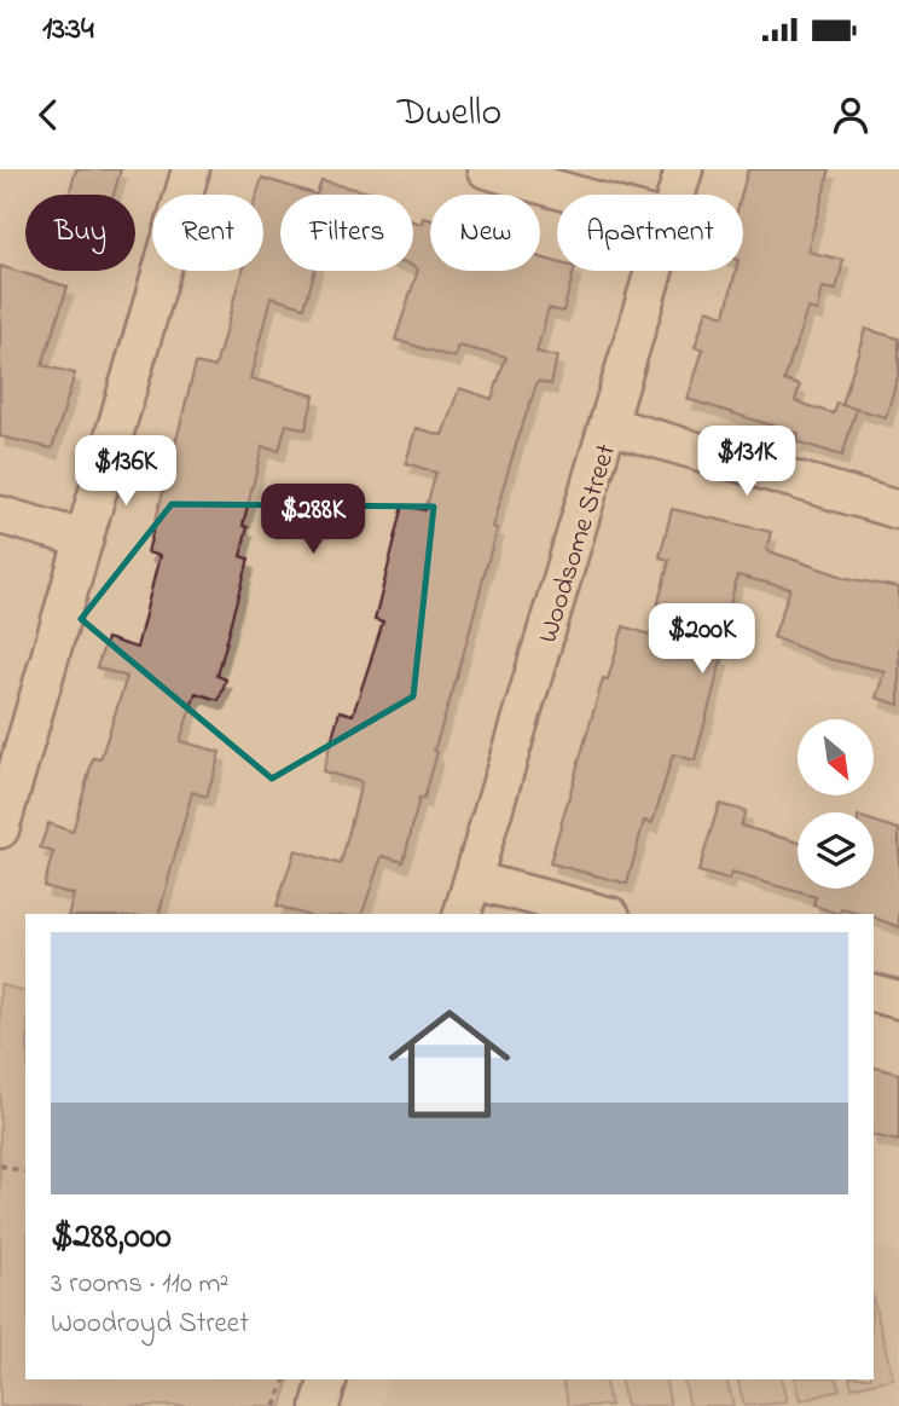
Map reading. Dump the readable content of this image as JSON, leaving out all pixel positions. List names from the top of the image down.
{
  "streets": {
    "street": ["Woodsome Street"]
  },
  "north": "bottom right",
  "page": {
    "status": "13:34",
    "header": "Dwello",
    "chip": [
      "Buy",
      "Rent",
      "Filters",
      "New",
      "Apartment"
    ],
    "price": [
      "$131K",
      "$136K",
      "$288K",
      "$200K"
    ],
    "list": [
      {
        "name": "$288,000",
        "note": "3 rooms · 110 m² · Woodroyd Street"
      }
    ]
  }
}
